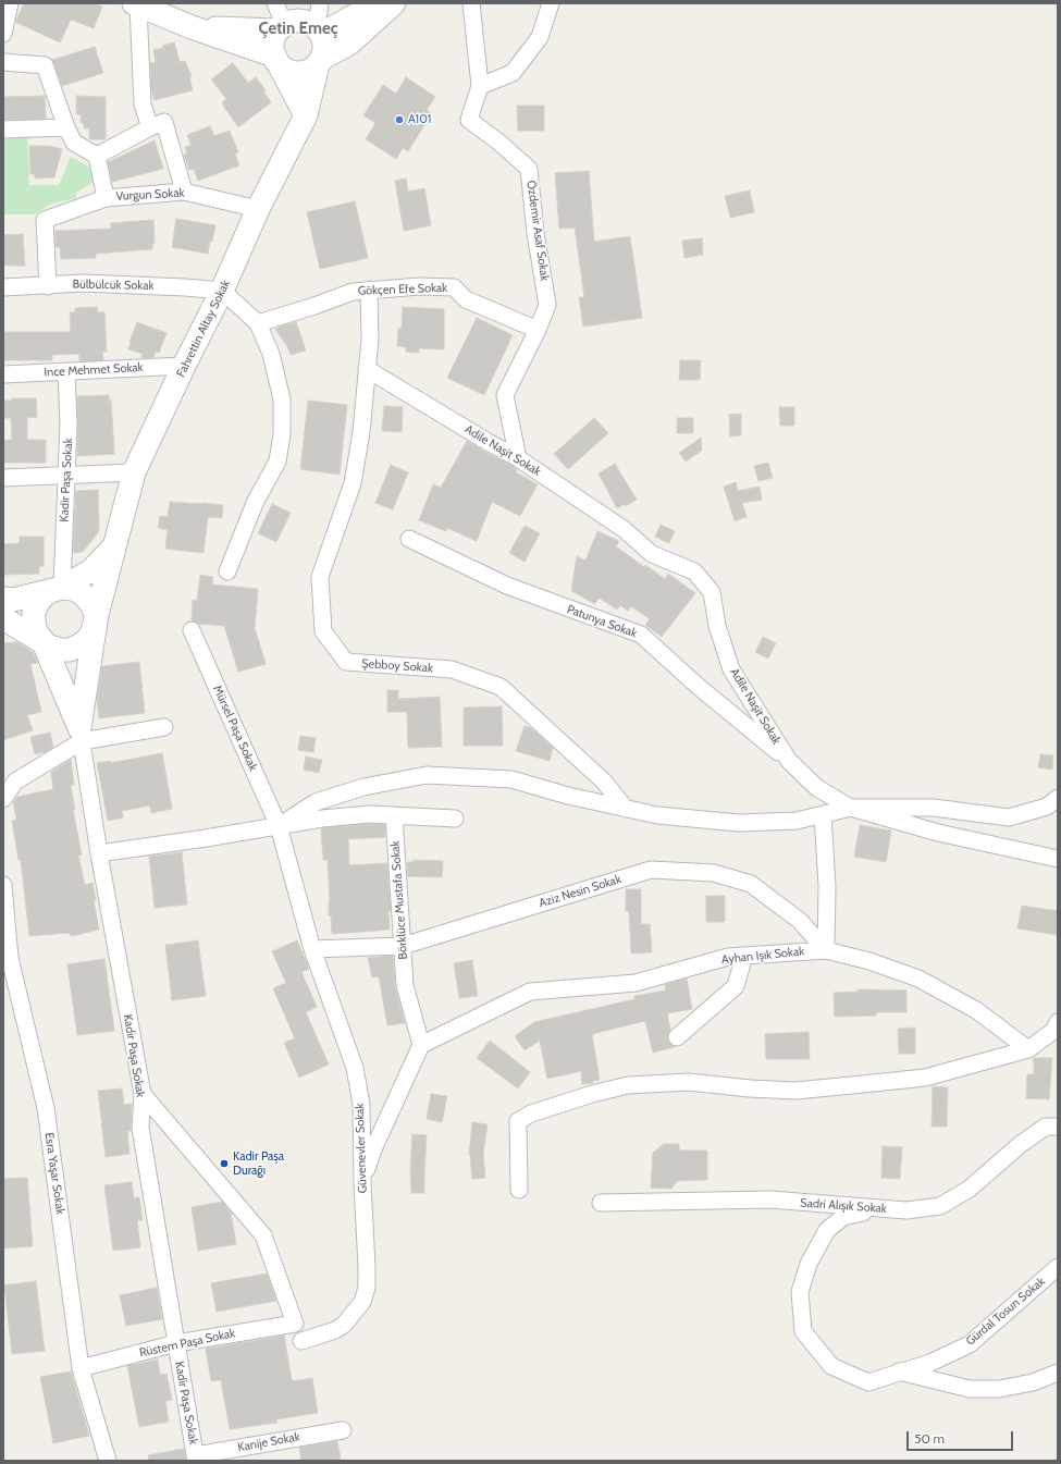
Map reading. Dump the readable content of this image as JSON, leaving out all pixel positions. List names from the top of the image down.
{
  "streets": {
    "street": [
      "Vurgun Sokak",
      "Özdemir Asaf Sokak",
      "Bülbülcük Sokak",
      "Gökçen Efe Sokak",
      "Fahrettin Altay Sokak",
      "Ince Mehmet Sokak",
      "Adile Naşit Sokak",
      "Kadir Paşa Sokak",
      "Patunya Sokak",
      "Şebboy Sokak",
      "Mürsel Paşa Sokak",
      "Aziz Nesin Sokak",
      "Börklüce Mustafa Sokak",
      "Ayhan Işık Sokak",
      "Güvenevler Sokak",
      "Esra Yaşar Sokak",
      "Sadri Alışık Sokak",
      "Gürdal Tosun Sokak",
      "Rüstem Paşa Sokak",
      "Kanije Sokak"
    ]
  },
  "crossings": [
    ["Vurgun Sokak", "Bülbülcük Sokak"],
    ["Vurgun Sokak", "Fahrettin Altay Sokak"],
    ["Özdemir Asaf Sokak", "Gökçen Efe Sokak"],
    ["Bülbülcük Sokak", "Fahrettin Altay Sokak"],
    ["Gökçen Efe Sokak", "Şebboy Sokak"],
    ["Fahrettin Altay Sokak", "Ince Mehmet Sokak"],
    ["Fahrettin Altay Sokak", "Kadir Paşa Sokak"],
    ["Ince Mehmet Sokak", "Kadir Paşa Sokak"],
    ["Adile Naşit Sokak", "Patunya Sokak"],
    ["Adile Naşit Sokak", "Şebboy Sokak"],
    ["Kadir Paşa Sokak", "Rüstem Paşa Sokak"],
    ["Kadir Paşa Sokak", "Kanije Sokak"],
    ["Mürsel Paşa Sokak", "Güvenevler Sokak"],
    ["Aziz Nesin Sokak", "Börklüce Mustafa Sokak"],
    ["Aziz Nesin Sokak", "Ayhan Işık Sokak"],
    ["Aziz Nesin Sokak", "Güvenevler Sokak"],
    ["Börklüce Mustafa Sokak", "Ayhan Işık Sokak"],
    ["Esra Yaşar Sokak", "Rüstem Paşa Sokak"],
    ["Sadri Alışık Sokak", "Gürdal Tosun Sokak"]
  ],
  "districts": ["Çetin Emeç"],
  "places": ["A101", "Kadir Paşa Durağı"],
  "scale_bar": "50 m"
}
